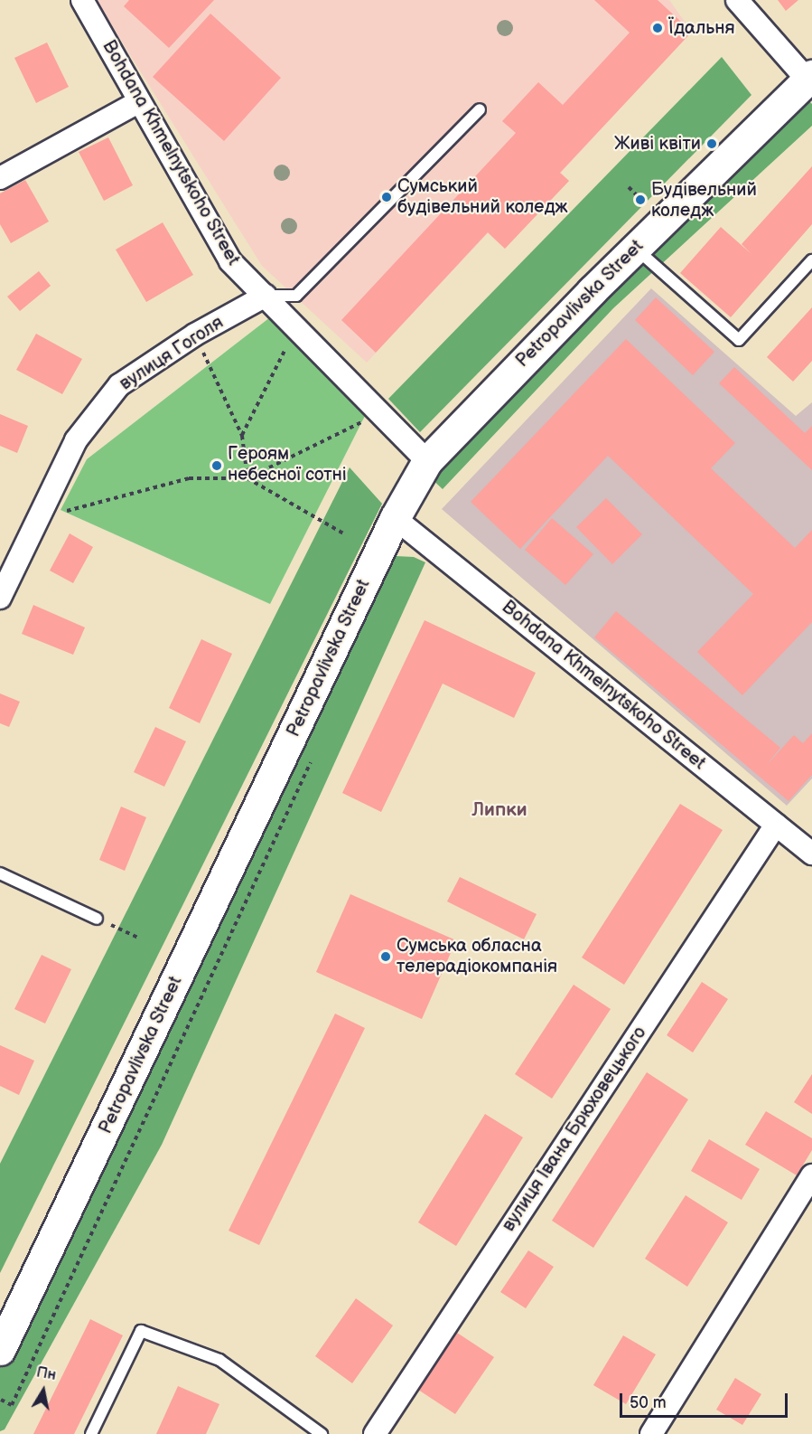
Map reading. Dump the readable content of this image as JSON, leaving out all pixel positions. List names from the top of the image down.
{
  "streets": {
    "main road": ["Petropavlivska Street"],
    "street": ["Bohdana Khmelnytskoho Street", "вулиця Гоголя", "вулиця Івана Брюховецького"]
  },
  "crossings": [
    ["Bohdana Khmelnytskoho Street", "Petropavlivska Street"],
    ["Bohdana Khmelnytskoho Street", "вулиця Гоголя"],
    ["Bohdana Khmelnytskoho Street", "вулиця Івана Брюховецького"]
  ],
  "districts": ["Липки"],
  "places": [
    "Їдальня",
    "Живі квіти",
    "Сумський будівельний коледж",
    "Будівельний коледж",
    "Героям небесної сотні",
    "Сумська обласна телерадіокомпанія"
  ],
  "scale_bar": "50 m",
  "north": "top"
}
